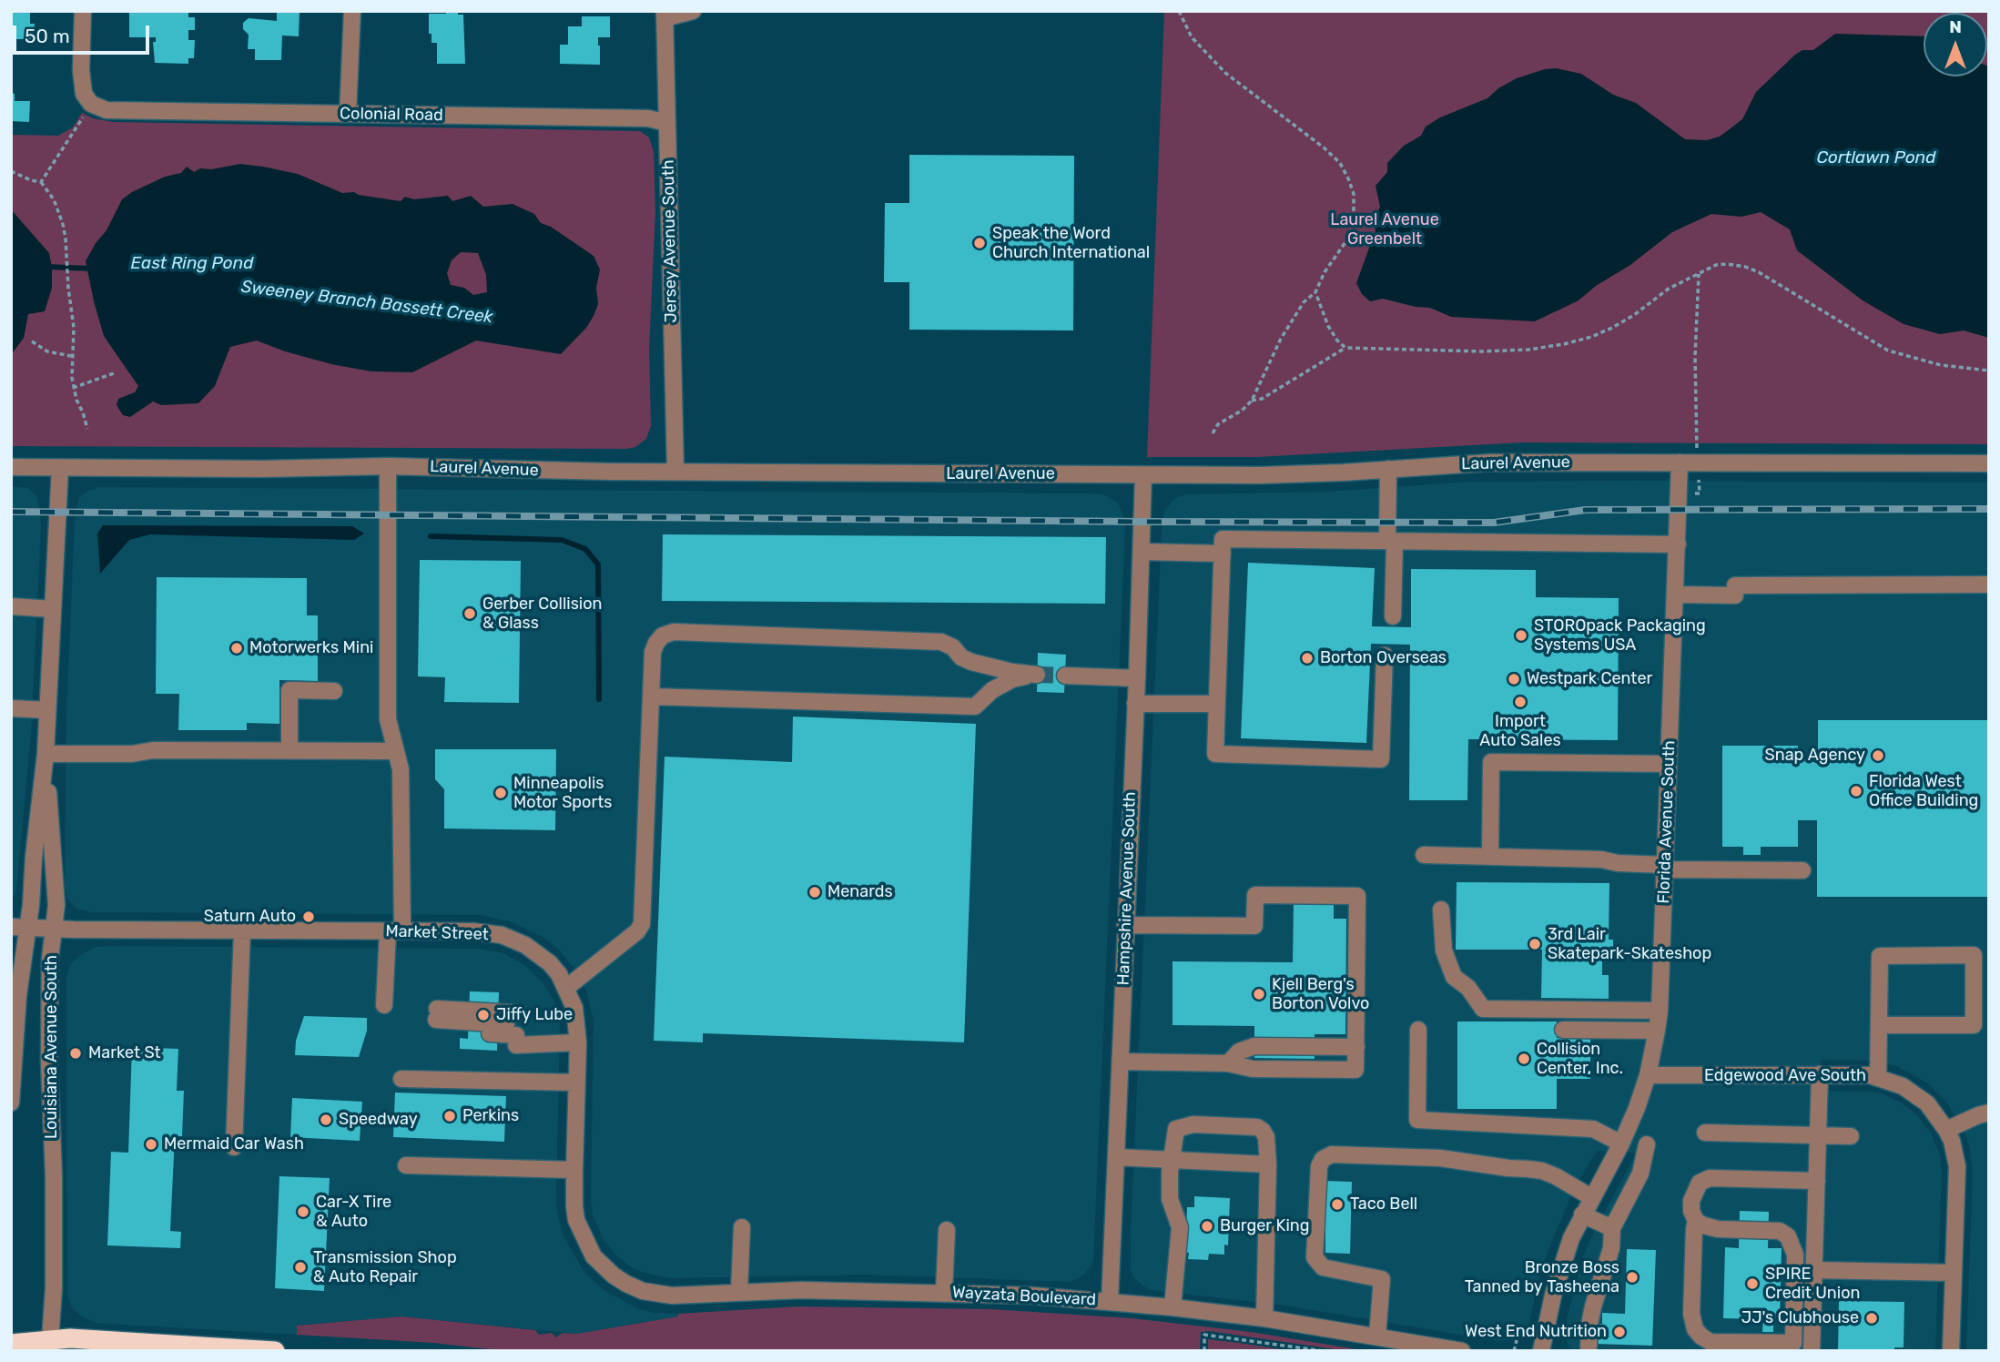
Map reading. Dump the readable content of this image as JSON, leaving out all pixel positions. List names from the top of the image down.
{
  "streets": {
    "street": [
      "Colonial Road",
      "Jersey Avenue South",
      "Laurel Avenue",
      "Florida Avenue South",
      "Hampshire Avenue South",
      "Market Street",
      "Louisiana Avenue South",
      "Edgewood Ave South",
      "Wayzata Boulevard"
    ]
  },
  "crossings": [
    ["Colonial Road", "Jersey Avenue South"],
    ["Jersey Avenue South", "Laurel Avenue"],
    ["Laurel Avenue", "Florida Avenue South"],
    ["Laurel Avenue", "Hampshire Avenue South"],
    ["Laurel Avenue", "Louisiana Avenue South"],
    ["Florida Avenue South", "Edgewood Ave South"],
    ["Hampshire Avenue South", "Wayzata Boulevard"],
    ["Market Street", "Louisiana Avenue South"],
    ["Market Street", "Wayzata Boulevard"]
  ],
  "water": ["Cortlawn Pond", "East Ring Pond", "Sweeney Branch Bassett Creek"],
  "parks": ["Laurel Avenue Greenbelt"],
  "places": [
    "Speak the Word Church International",
    "Gerber Collision & Glass",
    "STOROpack Packaging Systems USA",
    "Motorwerks Mini",
    "Borton Overseas",
    "Westpark Center",
    "Import Auto Sales",
    "Snap Agency",
    "Florida West Office Building",
    "Minneapolis Motor Sports",
    "Menards",
    "Saturn Auto",
    "3rd Lair Skatepark-Skateshop",
    "Kjell Berg's Borton Volvo",
    "Jiffy Lube",
    "Market St",
    "Collision Center, Inc.",
    "Perkins",
    "Speedway",
    "Mermaid Car Wash",
    "Taco Bell",
    "Car-X Tire & Auto",
    "Burger King",
    "Transmission Shop & Auto Repair",
    "Bronze Boss Tanned by Tasheena",
    "SPIRE Credit Union",
    "JJ's Clubhouse",
    "West End Nutrition"
  ],
  "scale_bar": "50 m",
  "north": "top"
}
